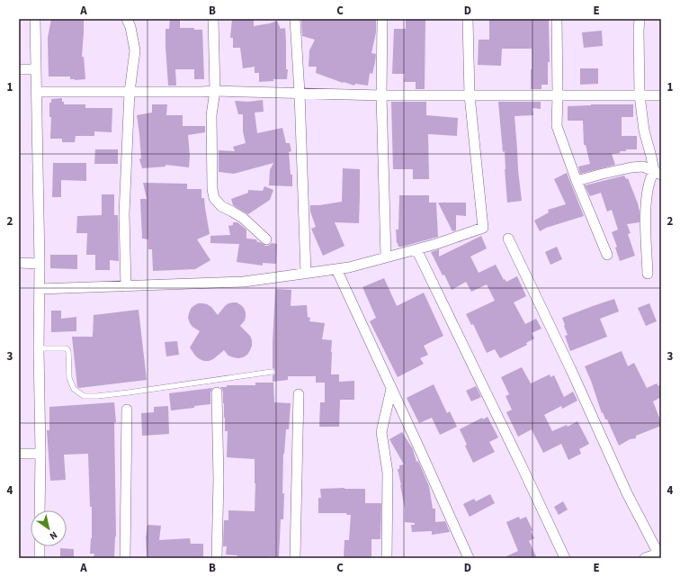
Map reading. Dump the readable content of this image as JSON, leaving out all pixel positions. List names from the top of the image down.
{
  "north": "bottom right",
  "grid": {
    "columns": [
      "A",
      "B",
      "C",
      "D",
      "E"
    ],
    "rows": [
      "1",
      "2",
      "3",
      "4"
    ]
  }
}
